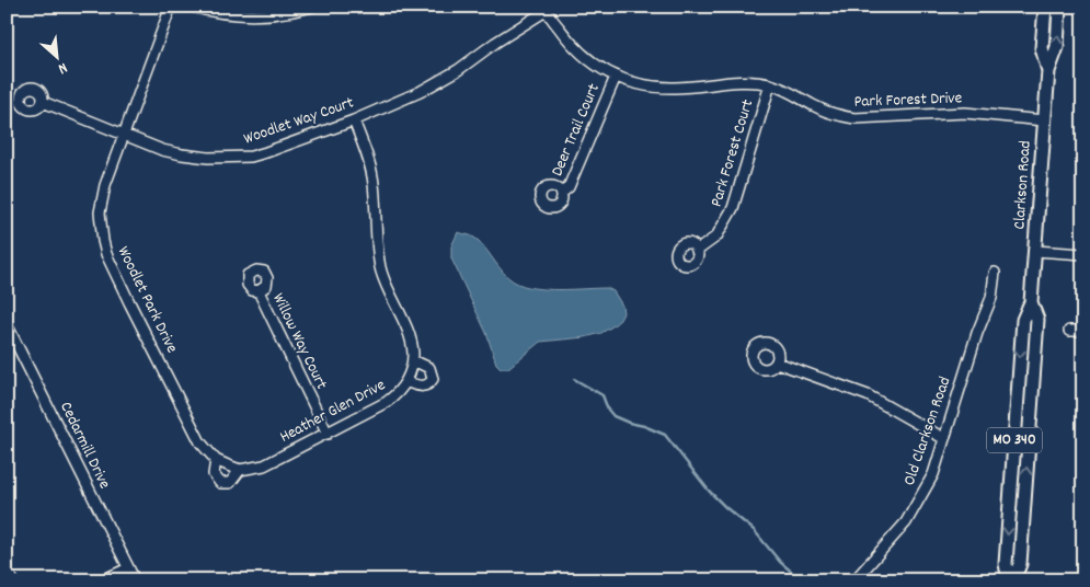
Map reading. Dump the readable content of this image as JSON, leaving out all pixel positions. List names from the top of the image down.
{
  "streets": {
    "main road": ["Clarkson Road", "MO 340"],
    "street": [
      "Park Forest Drive",
      "Woodlet Way Court",
      "Deer Trail Court",
      "Park Forest Court",
      "Woodlet Park Drive",
      "Willow Way Court",
      "Heather Glen Drive",
      "Old Clarkson Road",
      "Cedarmill Drive"
    ]
  },
  "crossings": [
    ["Park Forest Drive", "Woodlet Way Court"],
    ["Park Forest Drive", "Deer Trail Court"],
    ["Park Forest Drive", "Park Forest Court"],
    ["Park Forest Drive", "Clarkson Road"],
    ["Woodlet Way Court", "Woodlet Park Drive"],
    ["Woodlet Way Court", "Heather Glen Drive"],
    ["Woodlet Park Drive", "Heather Glen Drive"],
    ["Willow Way Court", "Heather Glen Drive"]
  ],
  "north": "bottom right"
}
